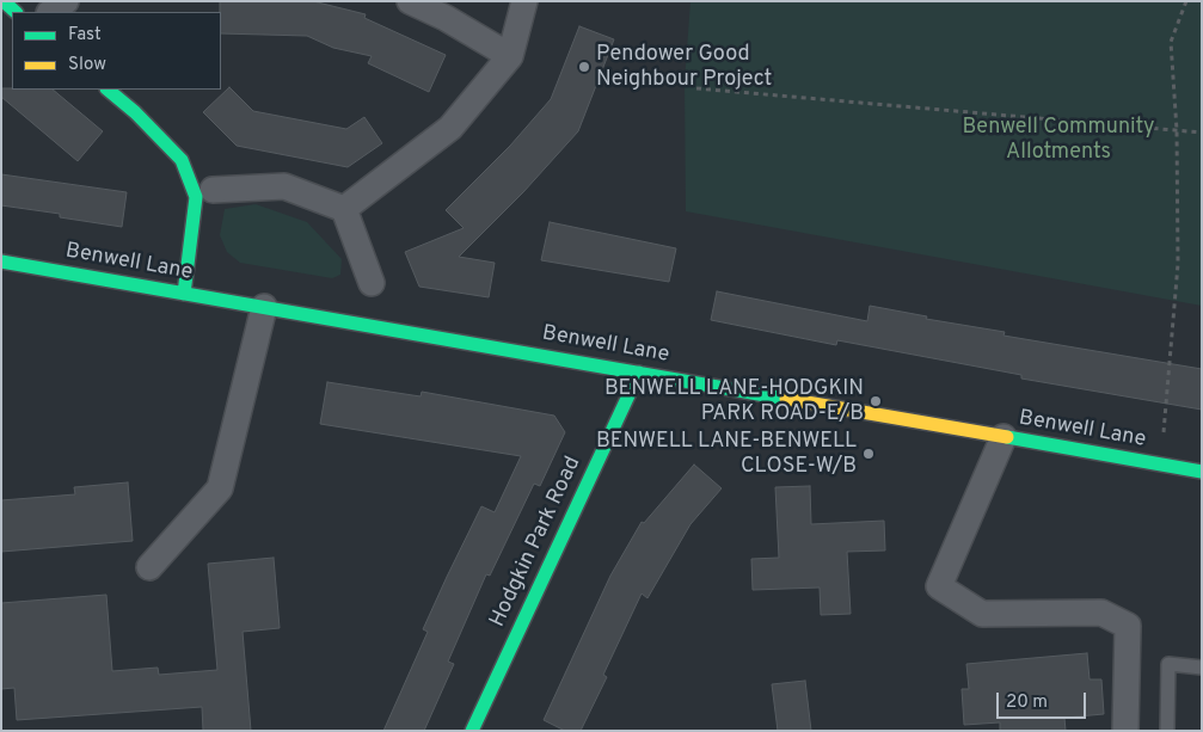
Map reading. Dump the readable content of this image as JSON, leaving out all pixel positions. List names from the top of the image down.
{
  "streets": {
    "main road": ["Benwell Lane", "Hodgkin Park Road"]
  },
  "crossings": [
    ["Benwell Lane", "Hodgkin Park Road"]
  ],
  "parks": ["Benwell Community Allotments"],
  "places": ["Pendower Good Neighbour Project", "BENWELL LANE-HODGKIN PARK ROAD-E/B", "BENWELL LANE-BENWELL CLOSE-W/B"],
  "legend": ["Fast", "Slow"],
  "scale_bar": "20 m"
}
